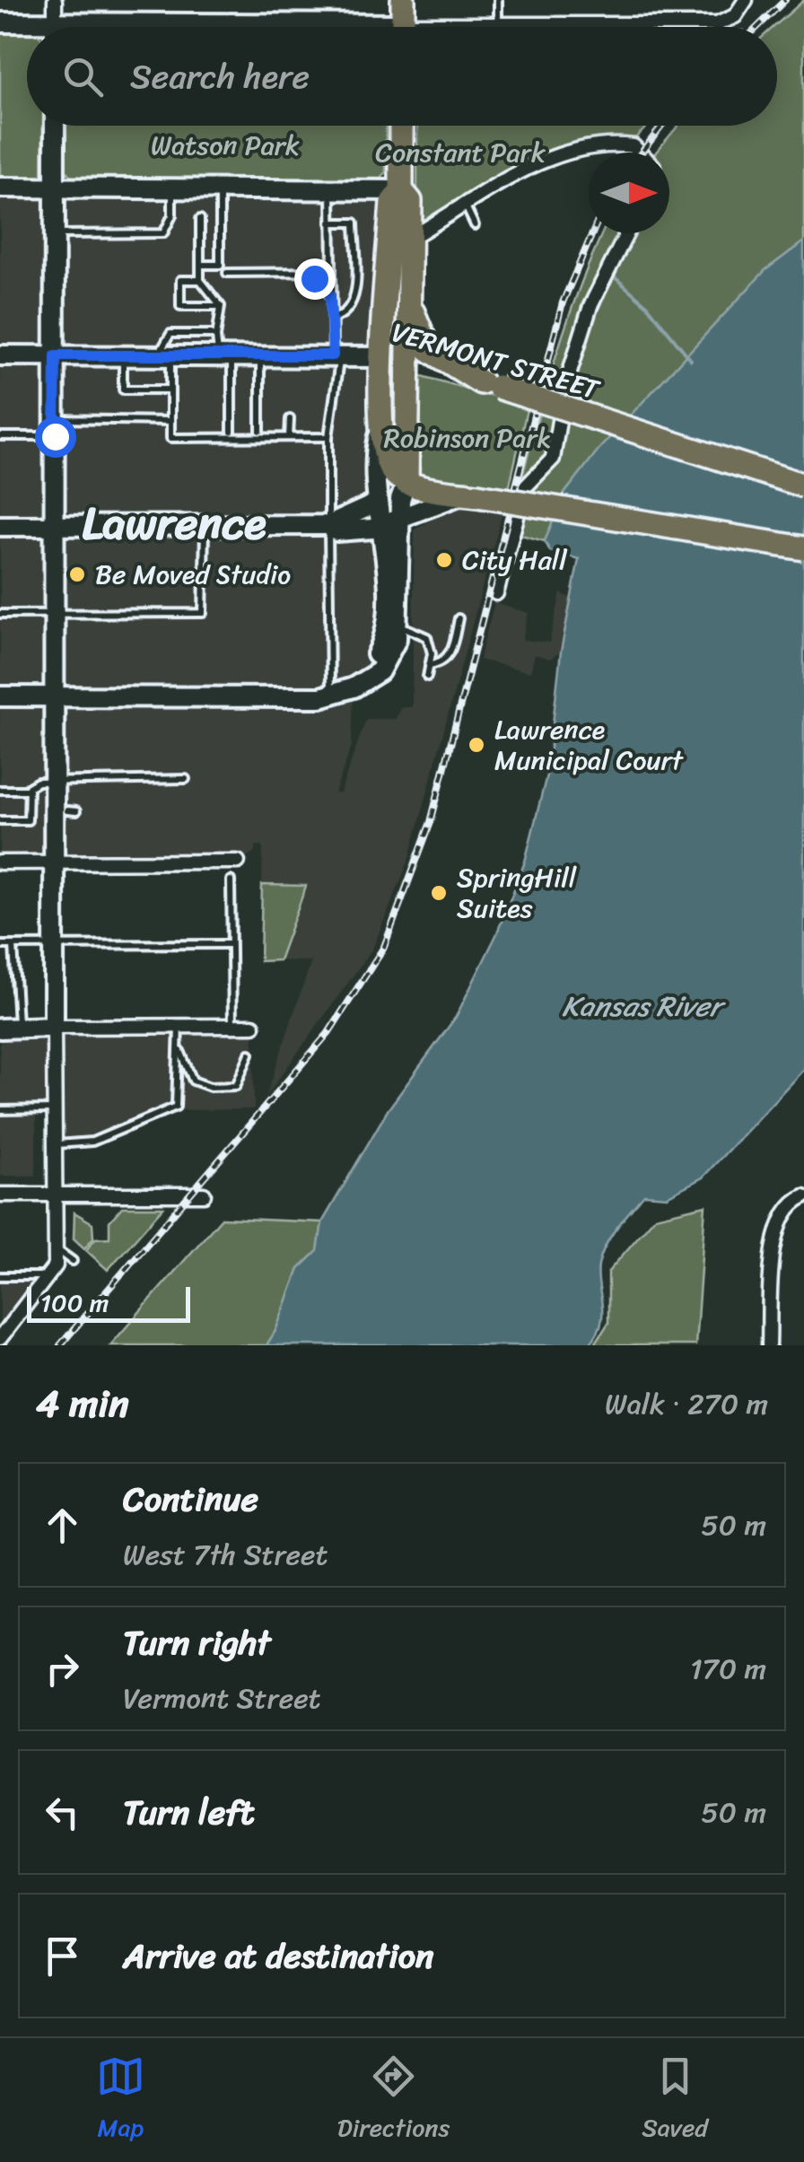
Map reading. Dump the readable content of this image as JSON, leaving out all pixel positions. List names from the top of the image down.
{
  "streets": {
    "highway": ["VERMONT STREET"]
  },
  "districts": ["Lawrence"],
  "water": ["Kansas River"],
  "parks": ["Watson Park", "Constant Park", "Robinson Park"],
  "places": [
    "City Hall",
    "Be Moved Studio",
    "Lawrence Municipal Court",
    "SpringHill Suites"
  ],
  "scale_bar": "100 m",
  "north": "right",
  "page": {
    "search": "Search here",
    "scale": "100 m",
    "heading": ["4 min", "Walk · 270 m"],
    "list": [
      ["Continue", "West 7th Street", "50 m"],
      ["Turn right", "Vermont Street", "170 m"],
      ["Turn left", "50 m"],
      "Arrive at destination"
    ],
    "nav": ["Map", "Directions", "Saved"]
  }
}
